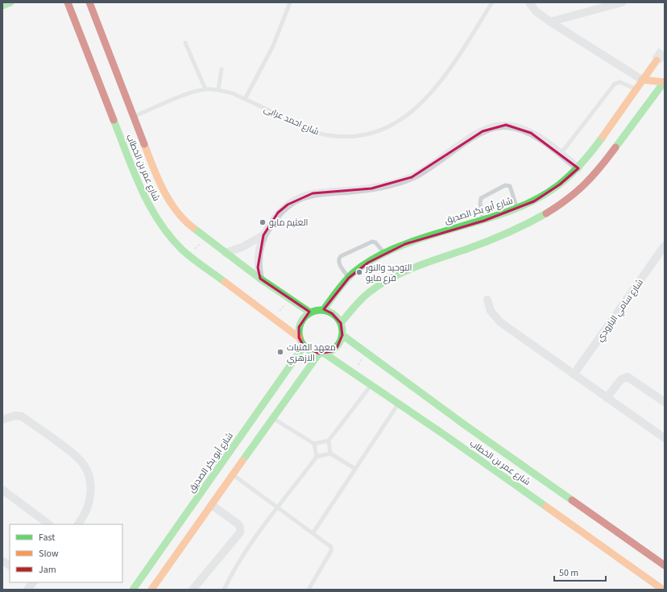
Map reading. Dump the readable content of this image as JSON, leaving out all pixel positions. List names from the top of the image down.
{
  "streets": {
    "street": ["شارع عمر بن الخطاب", "شارع أبو بكر الصديق", "شارع سامي البارودي"],
    "lane": ["شارع احمد عرابى"]
  },
  "crossings": [
    ["شارع احمد عرابى", "شارع عمر بن الخطاب"],
    ["شارع عمر بن الخطاب", "شارع أبو بكر الصديق"]
  ],
  "places": ["العثيم مايو", "التوحيد والنور فرع مايو", "معهد الفتيات الازهري"],
  "legend": ["Fast", "Slow", "Jam"],
  "scale_bar": "50 m"
}
